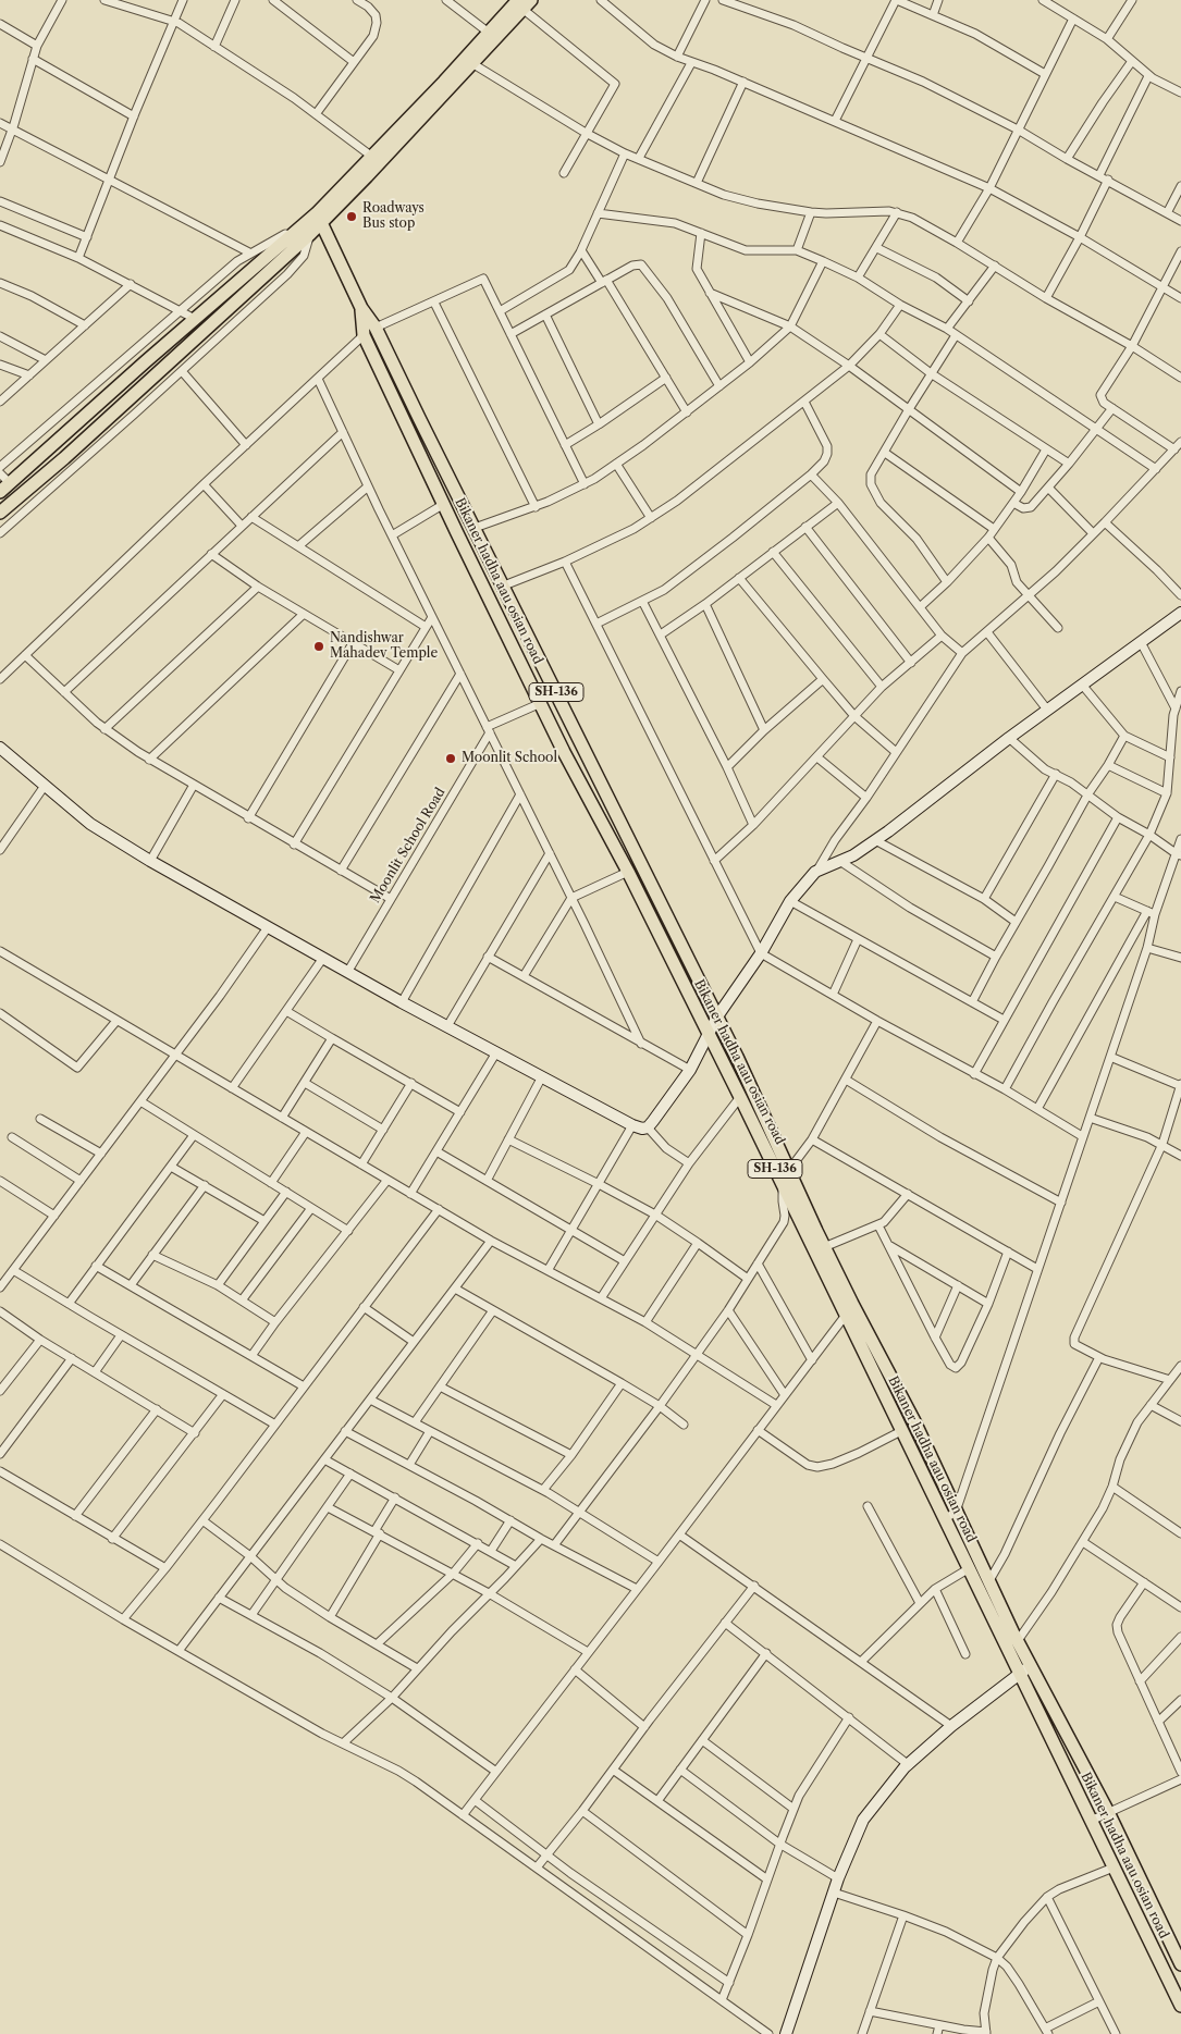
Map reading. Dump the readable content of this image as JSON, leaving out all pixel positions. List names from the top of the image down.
{
  "streets": {
    "main road": ["Bikaner hadha aau osian road", "SH-136"],
    "street": ["Moonlit School Road"]
  },
  "places": ["Roadways Bus stop", "Nandishwar Mahadev Temple", "Moonlit School"]
}
